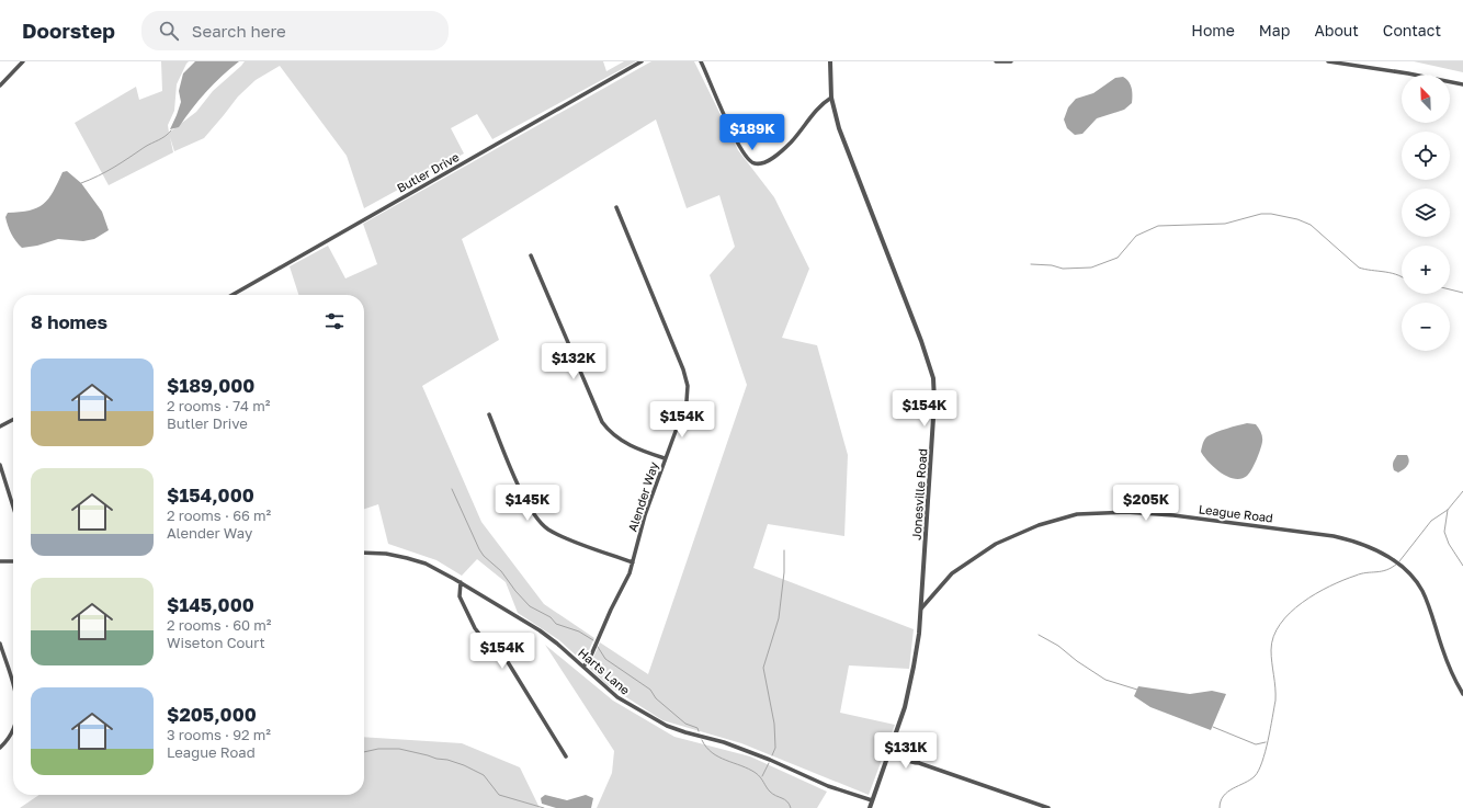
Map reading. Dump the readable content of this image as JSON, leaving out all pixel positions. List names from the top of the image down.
{
  "streets": {
    "street": [
      "Butler Drive",
      "Jonesville Road",
      "Alender Way",
      "League Road",
      "Harts Lane"
    ]
  },
  "crossings": [
    ["Jonesville Road", "League Road"],
    ["Jonesville Road", "Harts Lane"],
    ["Alender Way", "Harts Lane"]
  ],
  "north": "top left",
  "page": {
    "header": "Doorstep",
    "search": "Search here",
    "nav": [
      "Home",
      "Map",
      "About",
      "Contact"
    ],
    "map_buttons": ["+", "−"],
    "price": [
      "$189K",
      "$132K",
      "$154K",
      "$154K",
      "$145K",
      "$205K",
      "$154K",
      "$131K"
    ],
    "heading": "8 homes",
    "list": [
      {
        "name": "$189,000",
        "note": "2 rooms · 74 m² · Butler Drive"
      },
      {
        "name": "$154,000",
        "note": "2 rooms · 66 m² · Alender Way"
      },
      {
        "name": "$145,000",
        "note": "2 rooms · 60 m² · Wiseton Court"
      },
      {
        "name": "$205,000",
        "note": "3 rooms · 92 m² · League Road"
      }
    ]
  }
}
